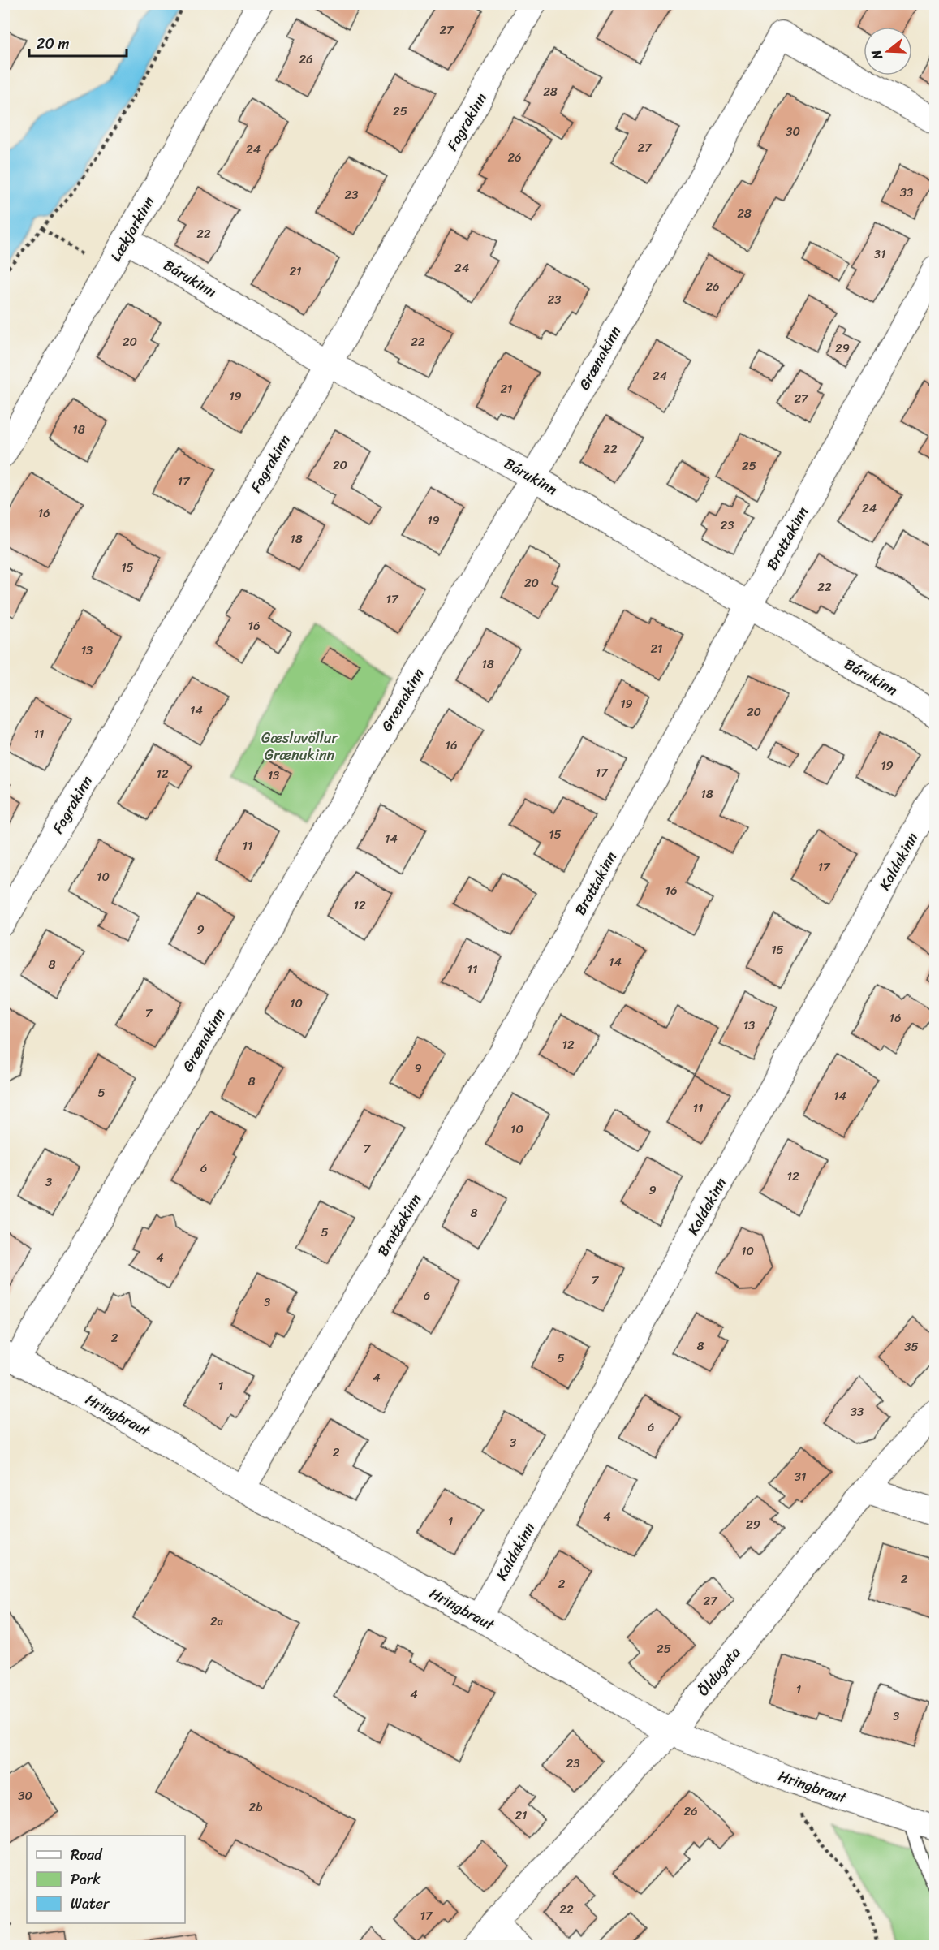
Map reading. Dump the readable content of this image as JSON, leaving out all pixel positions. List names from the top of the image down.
{
  "streets": {
    "street": [
      "Fagrakinn",
      "Lækjarkinn",
      "Bárukinn",
      "Grænakinn",
      "Brattakinn",
      "Kaldakinn",
      "Hringbraut",
      "Öldugata"
    ]
  },
  "crossings": [
    ["Fagrakinn", "Bárukinn"],
    ["Lækjarkinn", "Bárukinn"],
    ["Bárukinn", "Grænakinn"],
    ["Bárukinn", "Brattakinn"],
    ["Grænakinn", "Hringbraut"],
    ["Brattakinn", "Hringbraut"],
    ["Kaldakinn", "Hringbraut"],
    ["Hringbraut", "Öldugata"]
  ],
  "parks": ["Gæsluvöllur Grænukinn"],
  "house_numbers": [
    "27",
    "26",
    "28",
    "25",
    "30",
    "27",
    "24",
    "26",
    "33",
    "23",
    "28",
    "22",
    "31",
    "24",
    "21",
    "26",
    "23",
    "20",
    "22",
    "29",
    "24",
    "21",
    "19",
    "27",
    "18",
    "22",
    "20",
    "25",
    "17",
    "24",
    "16",
    "19",
    "23",
    "18",
    "15",
    "20",
    "22",
    "17",
    "16",
    "21",
    "13",
    "18",
    "19",
    "14",
    "20",
    "11",
    "16",
    "19",
    "17",
    "12",
    "13",
    "18",
    "15",
    "14",
    "11",
    "17",
    "10",
    "16",
    "12",
    "9",
    "15",
    "14",
    "8",
    "11",
    "10",
    "7",
    "16",
    "13",
    "12",
    "9",
    "8",
    "5",
    "14",
    "11",
    "10",
    "7",
    "6",
    "12",
    "3",
    "9",
    "8",
    "5",
    "10",
    "4",
    "7",
    "6",
    "3",
    "2",
    "8",
    "35",
    "5",
    "4",
    "1",
    "33",
    "6",
    "3",
    "2",
    "31",
    "4",
    "1",
    "29",
    "2",
    "2",
    "27",
    "2a",
    "25",
    "1",
    "4",
    "3",
    "23",
    "30",
    "2b",
    "26",
    "21",
    "22",
    "17"
  ],
  "legend": ["Road", "Park", "Water"],
  "scale_bar": "20 m",
  "north": "left"
}
